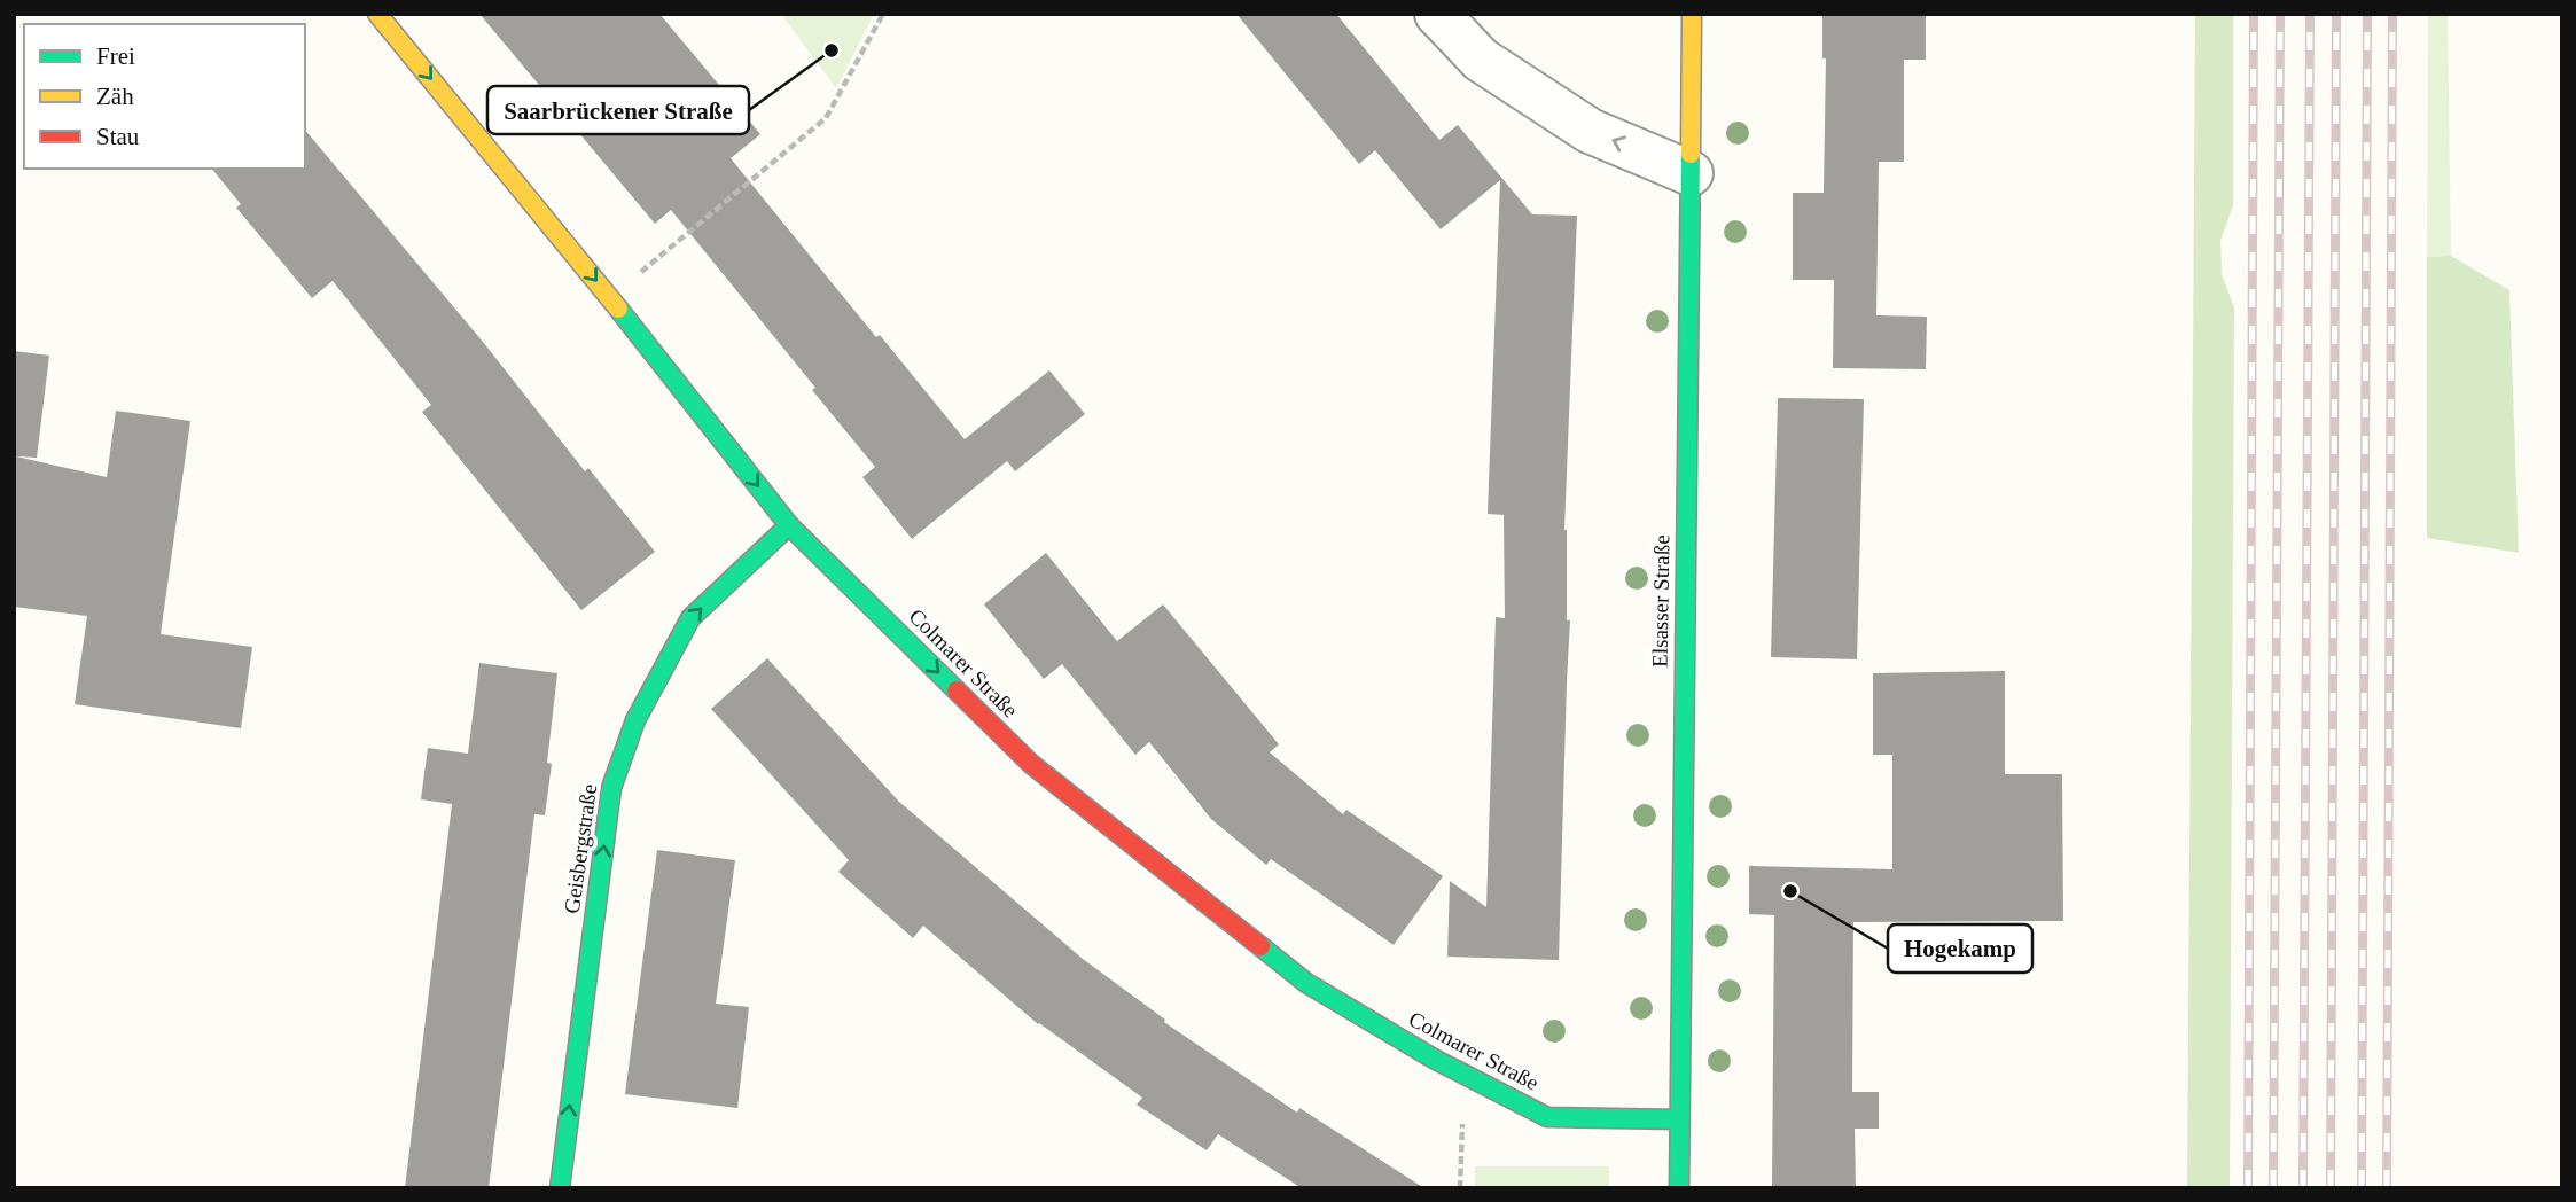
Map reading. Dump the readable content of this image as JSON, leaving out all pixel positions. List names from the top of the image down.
{
  "streets": {
    "street": ["Elsasser Straße", "Colmarer Straße", "Geisbergstraße"]
  },
  "crossings": [
    ["Elsasser Straße", "Colmarer Straße"],
    ["Colmarer Straße", "Geisbergstraße"]
  ],
  "one_way": ["Colmarer Straße", "Geisbergstraße"],
  "places": ["Saarbrückener Straße", "Hogekamp"],
  "legend": ["Frei", "Zäh", "Stau"]
}
